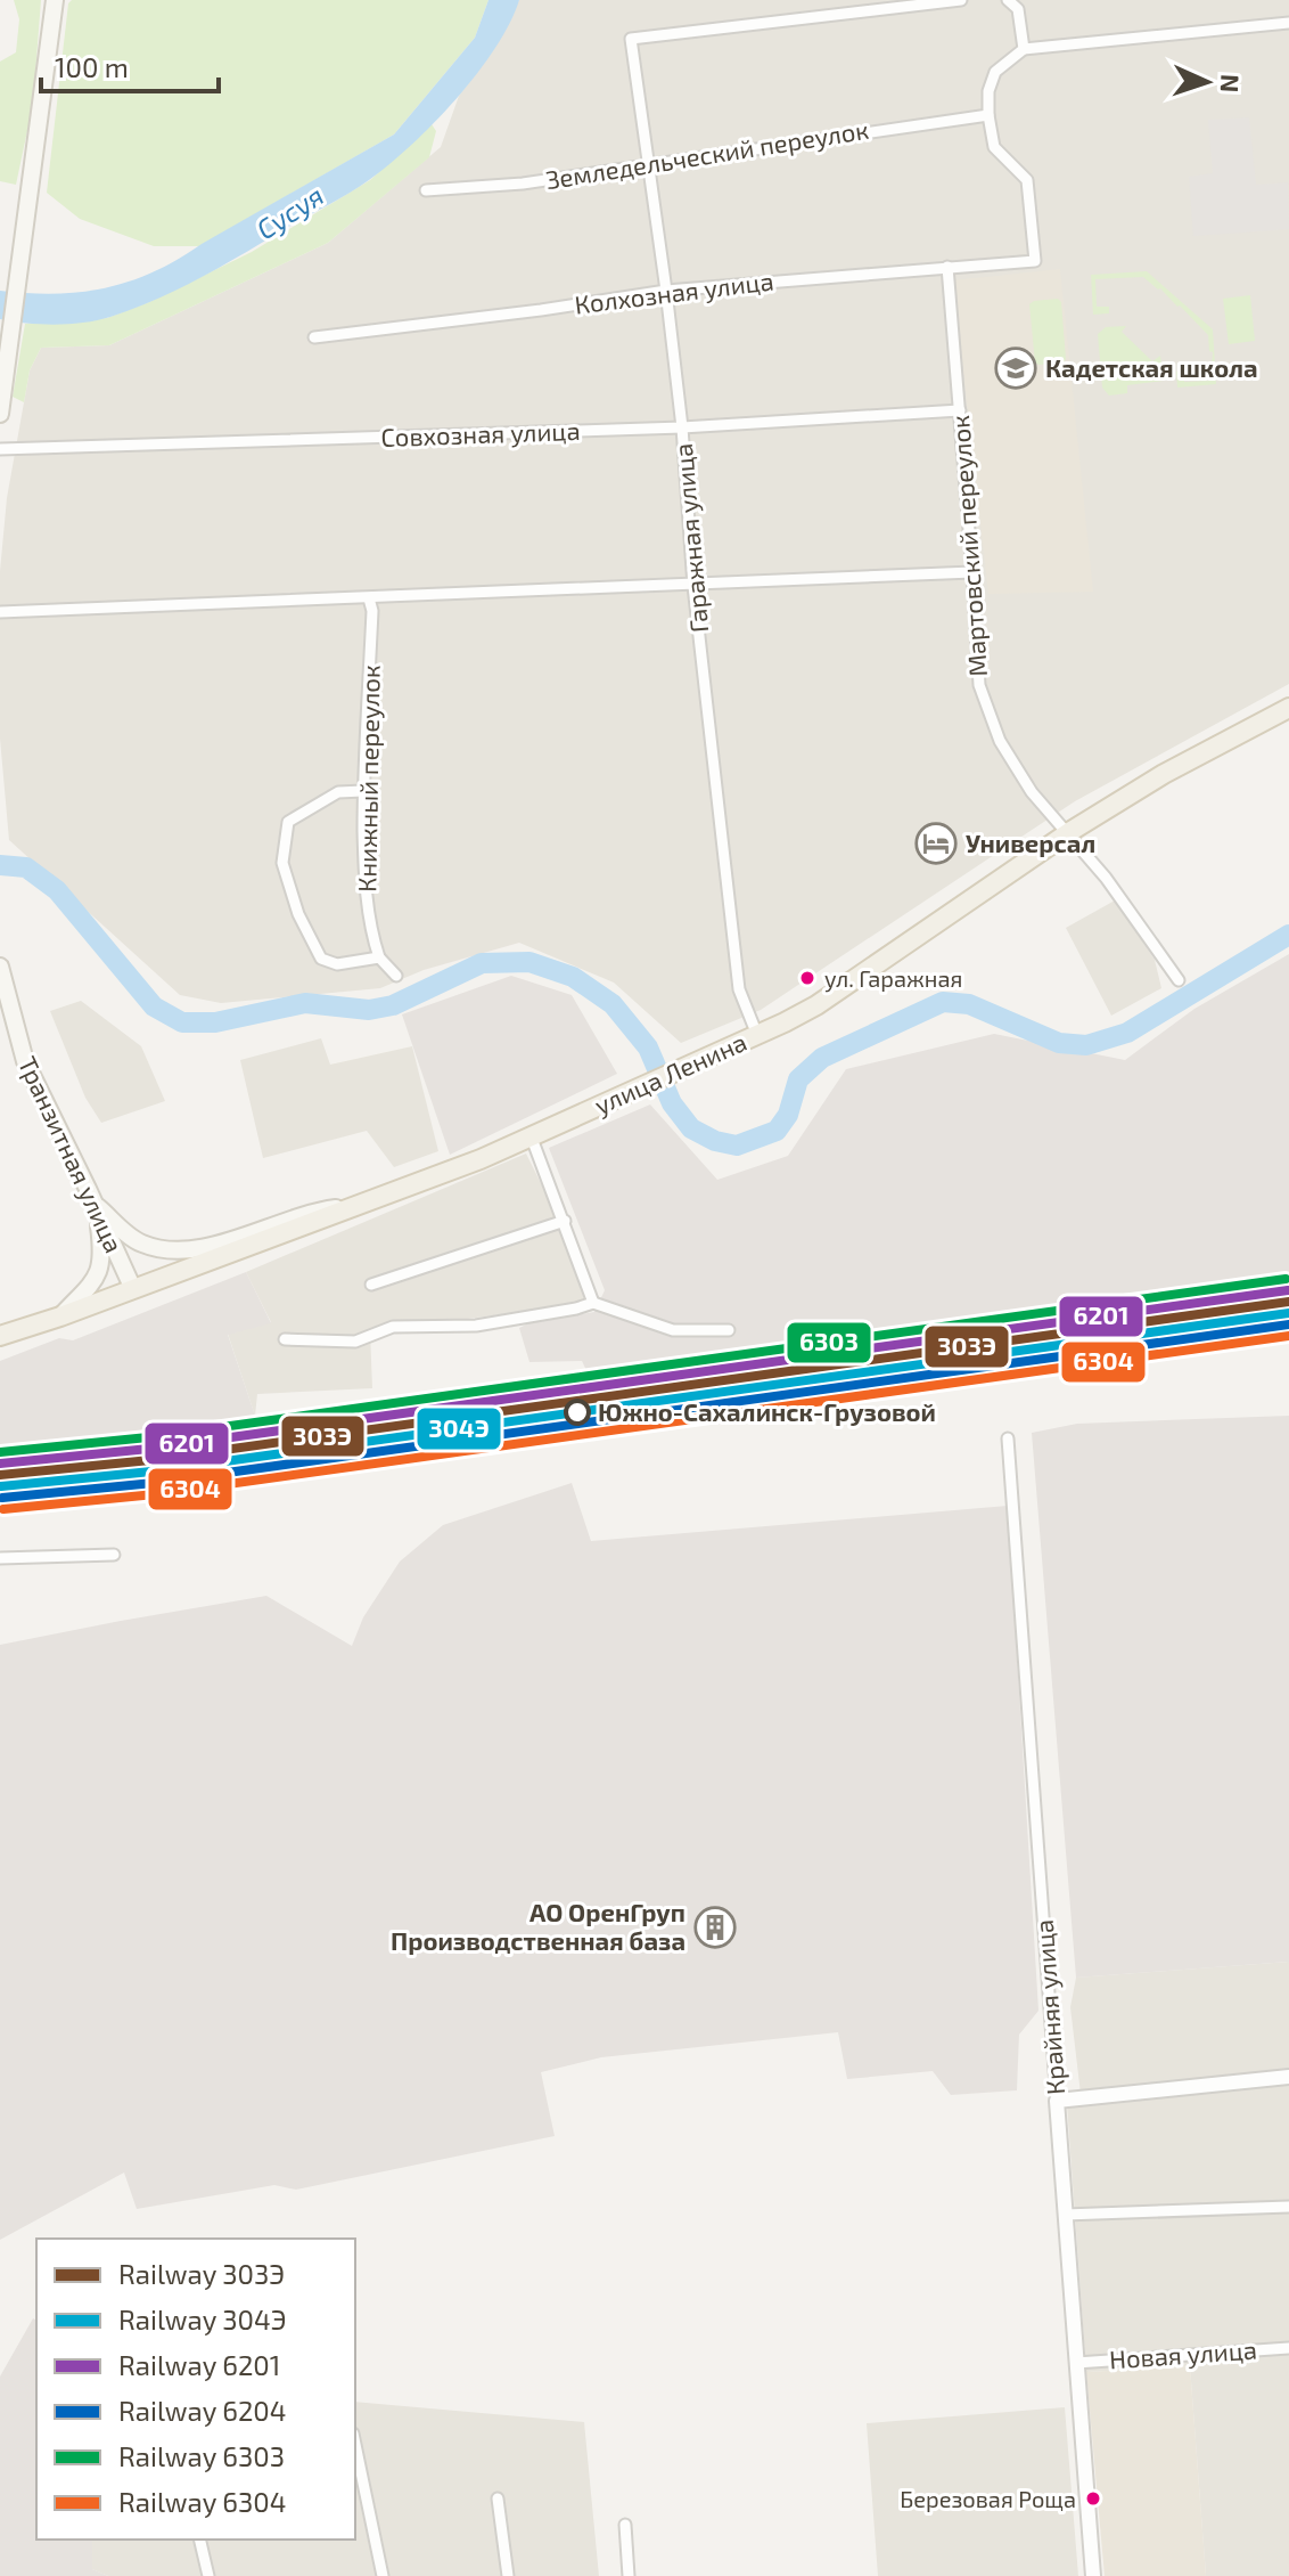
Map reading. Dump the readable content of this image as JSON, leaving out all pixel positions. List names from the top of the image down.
{
  "streets": {
    "main road": ["улица Ленина", "Транзитная улица"],
    "street": [
      "Земледельческий переулок",
      "Колхозная улица",
      "Совхозная улица",
      "Гаражная улица",
      "Мартовский переулок",
      "Книжный переулок",
      "Крайняя улица",
      "Новая улица"
    ]
  },
  "crossings": [
    ["Земледельческий переулок", "Колхозная улица"],
    ["Земледельческий переулок", "Гаражная улица"],
    ["Колхозная улица", "Гаражная улица"],
    ["Колхозная улица", "Мартовский переулок"],
    ["Совхозная улица", "Гаражная улица"],
    ["Совхозная улица", "Мартовский переулок"],
    ["Гаражная улица", "улица Ленина"],
    ["Мартовский переулок", "улица Ленина"],
    ["улица Ленина", "Транзитная улица"],
    ["Крайняя улица", "Новая улица"]
  ],
  "water": ["Сусуя"],
  "places": {
    "school or university": ["Кадетская школа"],
    "hotel": ["Универсал"],
    "other": ["ул. Гаражная", "Южно-Сахалинск-Грузовой", "Березовая Роща"],
    "building": ["АО ОренГруп Производственная база"]
  },
  "lines": [
    "rail line 6303",
    "rail line 6201",
    "rail line 303Э",
    "rail line 304Э",
    "rail line 6204",
    "rail line 6304"
  ],
  "legend": [
    "Railway 303Э",
    "Railway 304Э",
    "Railway 6201",
    "Railway 6204",
    "Railway 6303",
    "Railway 6304"
  ],
  "scale_bar": "100 m",
  "north": "right"
}
